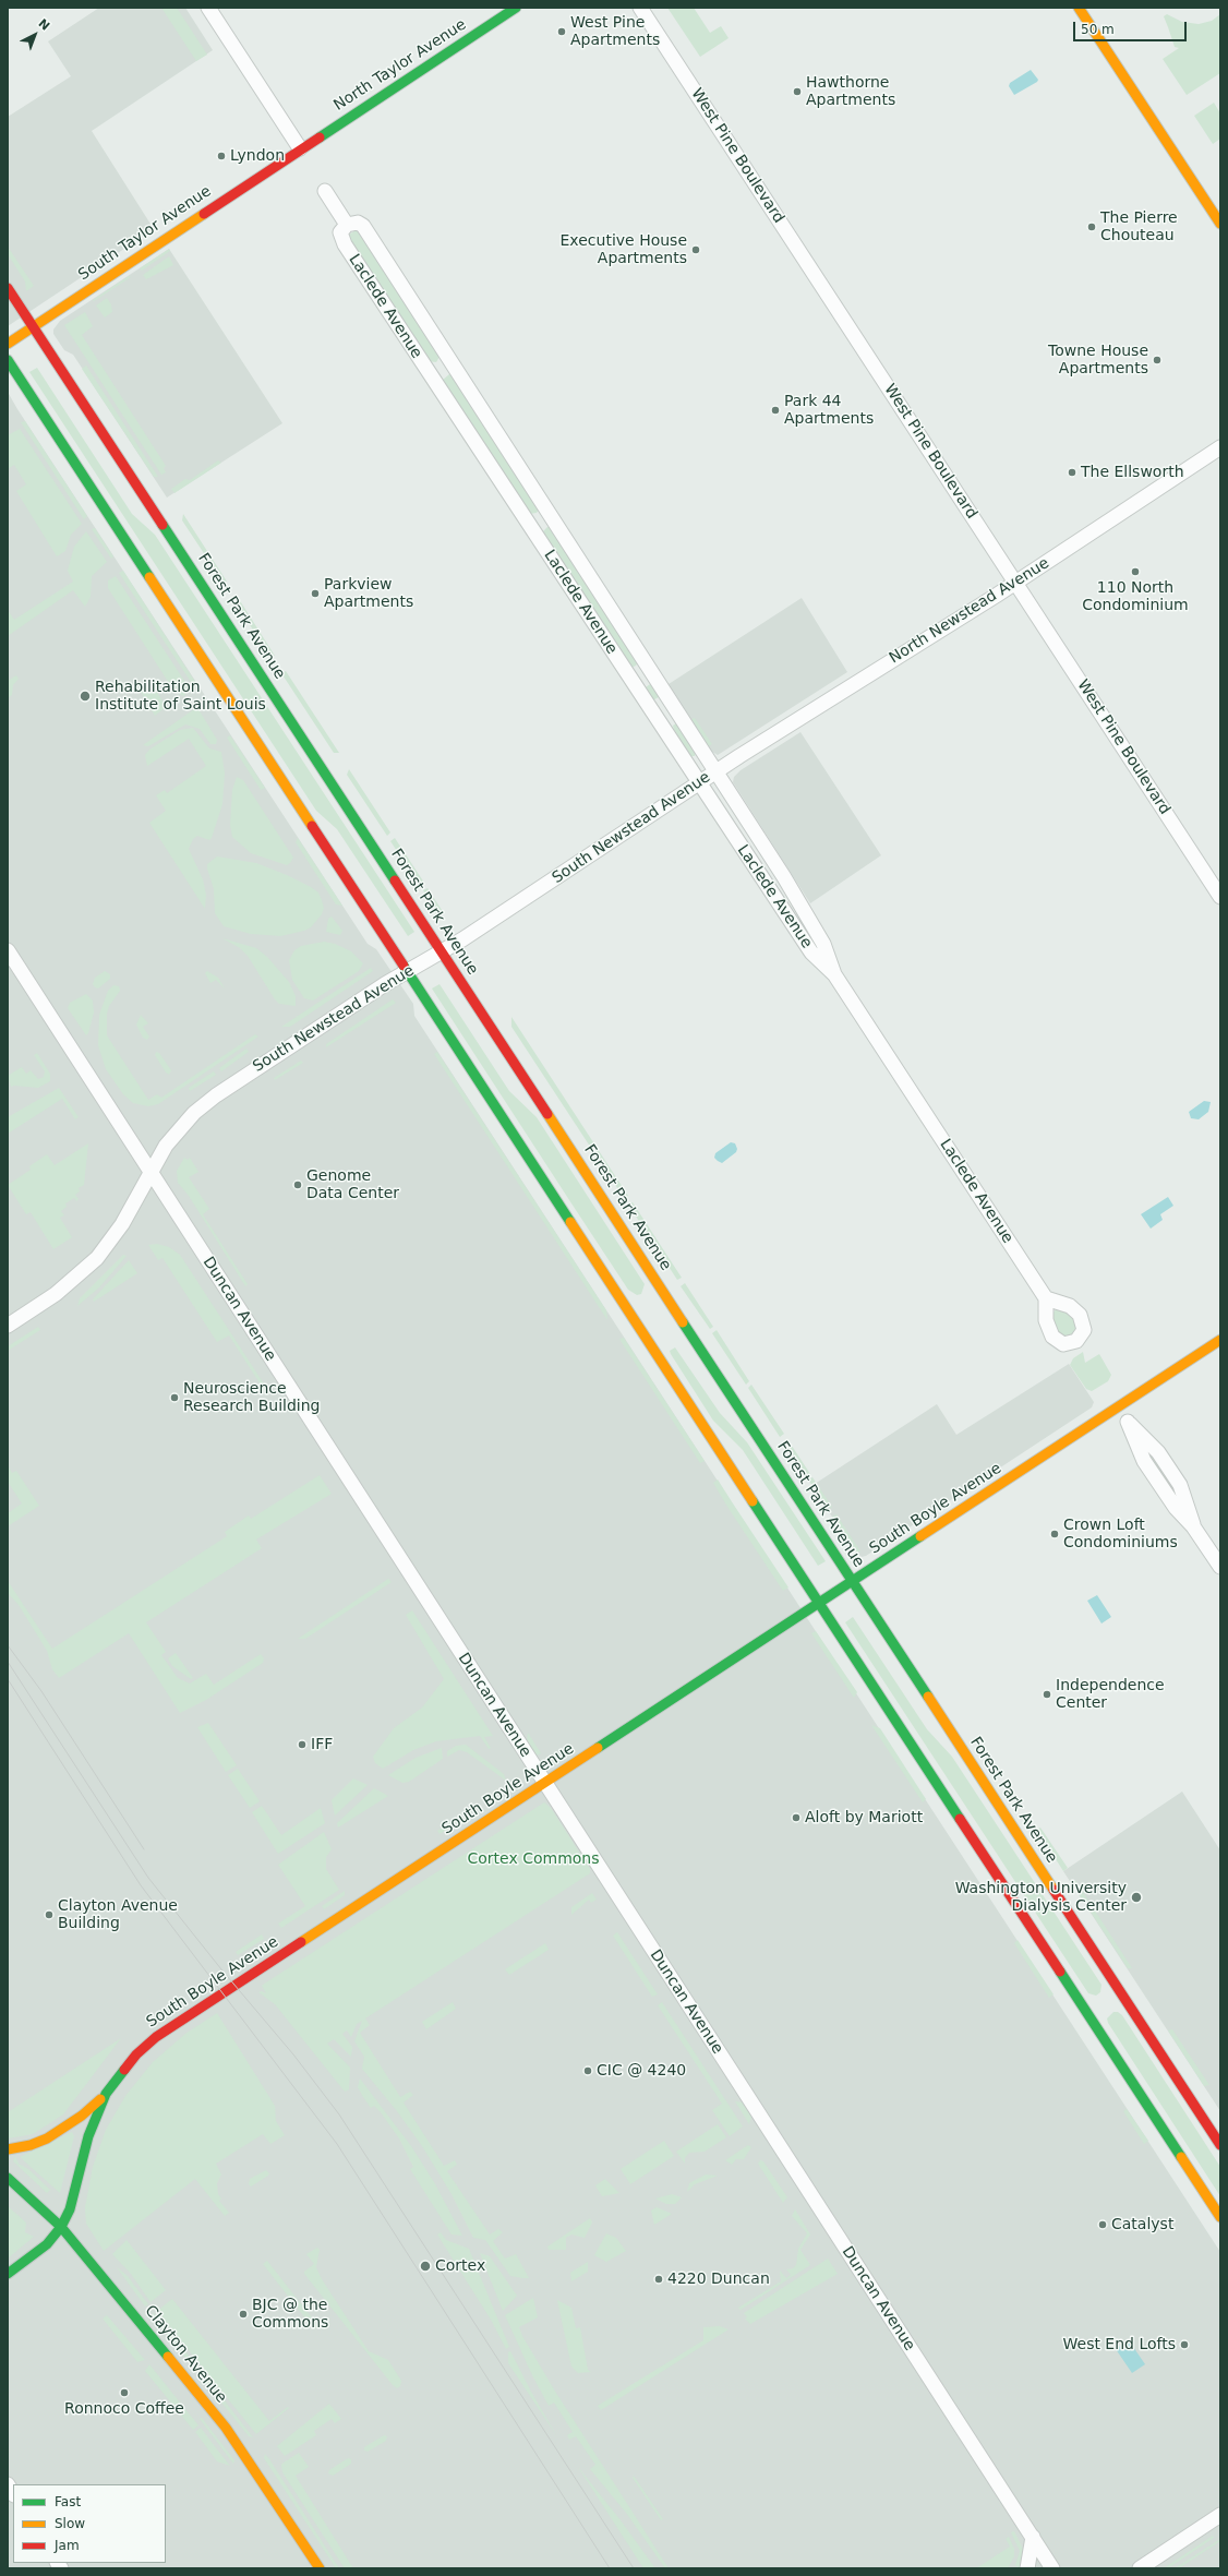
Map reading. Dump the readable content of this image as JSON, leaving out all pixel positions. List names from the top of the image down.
{
  "streets": {
    "main road": [
      "North Taylor Avenue",
      "South Taylor Avenue",
      "Forest Park Avenue",
      "South Boyle Avenue",
      "Clayton Avenue"
    ],
    "street": [
      "West Pine Boulevard",
      "Laclede Avenue",
      "North Newstead Avenue",
      "South Newstead Avenue",
      "Duncan Avenue"
    ]
  },
  "crossings": [
    ["North Taylor Avenue", "South Taylor Avenue"],
    ["West Pine Boulevard", "North Newstead Avenue"],
    ["South Taylor Avenue", "Forest Park Avenue"],
    ["Laclede Avenue", "North Newstead Avenue"],
    ["Laclede Avenue", "South Newstead Avenue"],
    ["North Newstead Avenue", "South Newstead Avenue"],
    ["Forest Park Avenue", "South Newstead Avenue"],
    ["Forest Park Avenue", "South Boyle Avenue"],
    ["South Newstead Avenue", "Duncan Avenue"],
    ["Duncan Avenue", "South Boyle Avenue"],
    ["South Boyle Avenue", "Clayton Avenue"]
  ],
  "parks": ["Cortex Commons"],
  "places": [
    "West Pine Apartments",
    "Hawthorne Apartments",
    "Lyndon",
    "The Pierre Chouteau",
    "Executive House Apartments",
    "Towne House Apartments",
    "Park 44 Apartments",
    "The Ellsworth",
    "110 North Condominium",
    "Parkview Apartments",
    "Rehabilitation Institute of Saint Louis",
    "Genome Data Center",
    "Neuroscience Research Building",
    "Crown Loft Condominiums",
    "Independence Center",
    "IFF",
    "Aloft by Mariott",
    "Washington University Dialysis Center",
    "Clayton Avenue Building",
    "CIC @ 4240",
    "Catalyst",
    "Cortex",
    "4220 Duncan",
    "BJC @ the Commons",
    "West End Lofts",
    "Ronnoco Coffee"
  ],
  "legend": ["Fast", "Slow", "Jam"],
  "scale_bar": "50 m",
  "north": "top right"
}
